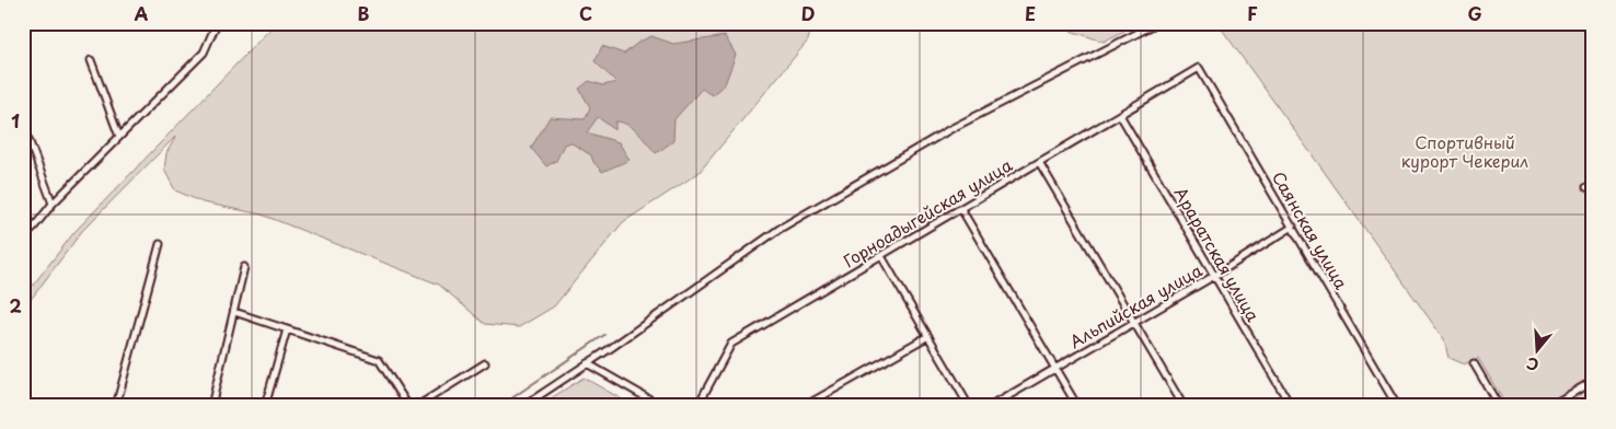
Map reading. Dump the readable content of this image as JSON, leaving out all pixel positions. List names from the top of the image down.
{
  "streets": {
    "street": [
      "Горноадыгейская улица",
      "Саянская улица",
      "Араратская улица",
      "Альпийская улица"
    ]
  },
  "crossings": [
    ["Горноадыгейская улица", "Саянская улица"],
    ["Горноадыгейская улица", "Араратская улица"],
    ["Саянская улица", "Альпийская улица"],
    ["Араратская улица", "Альпийская улица"]
  ],
  "parks": ["Спортивный курорт Чекерил"],
  "north": "bottom",
  "grid": {
    "columns": [
      "A",
      "B",
      "C",
      "D",
      "E",
      "F",
      "G"
    ],
    "rows": ["1", "2"]
  }
}
